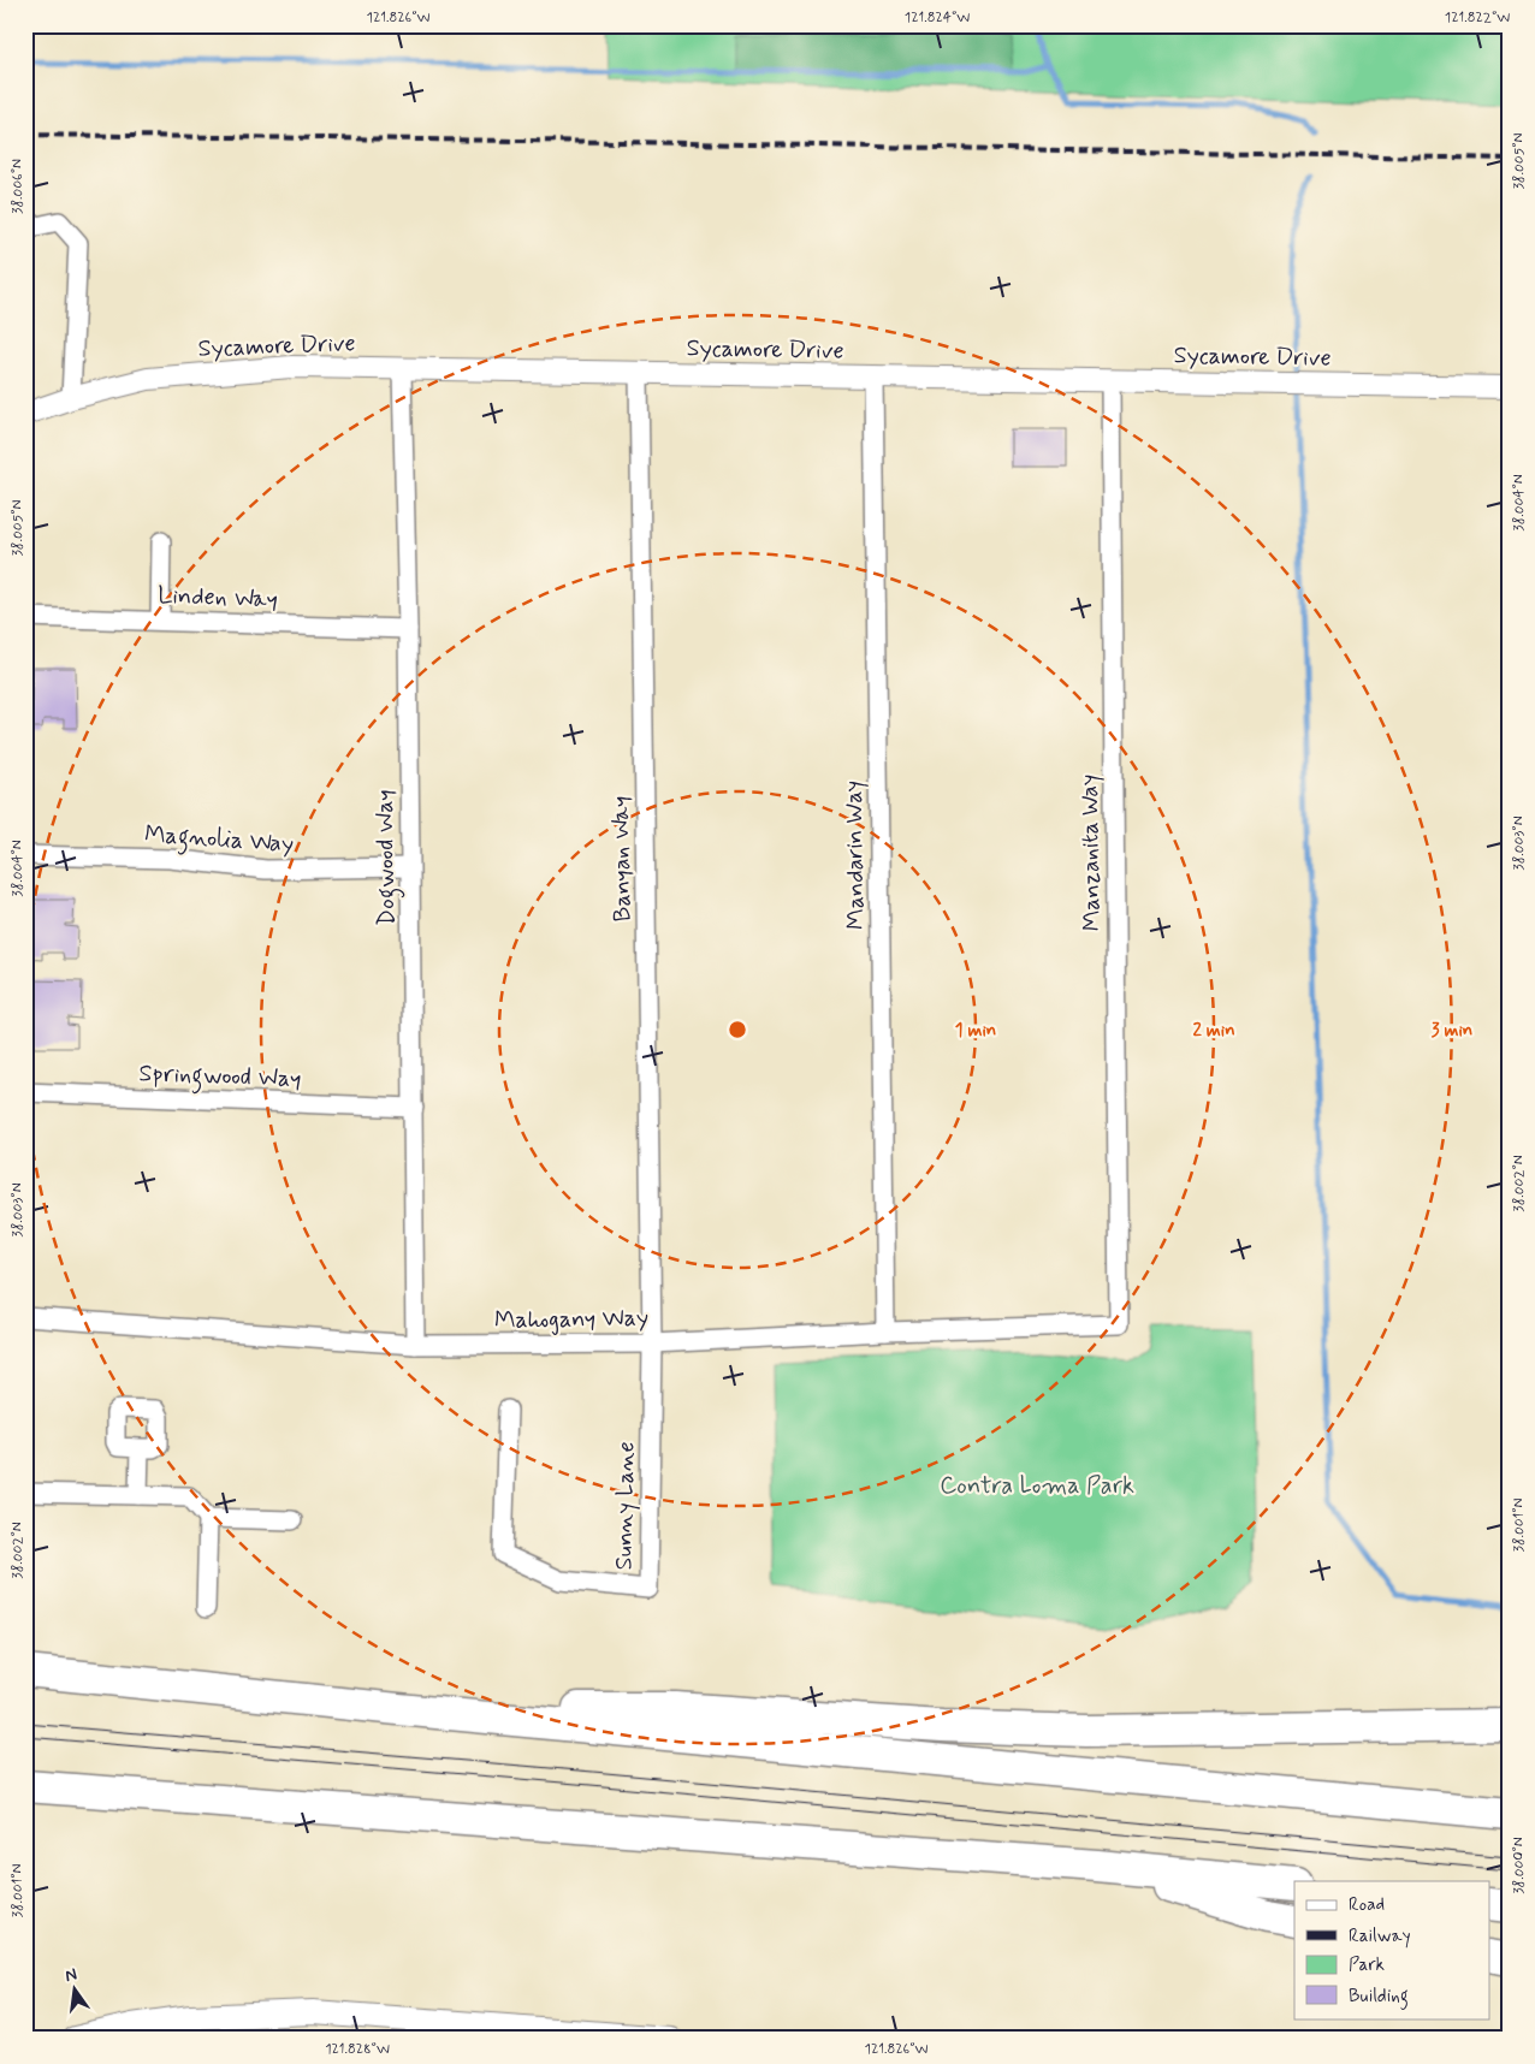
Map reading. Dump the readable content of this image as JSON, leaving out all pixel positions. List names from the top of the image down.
{
  "streets": {
    "street": [
      "Sycamore Drive",
      "Linden Way",
      "Magnolia Way",
      "Manzanita Way",
      "Mandarin Way",
      "Dogwood Way",
      "Banyan Way",
      "Springwood Way",
      "Mahogany Way",
      "Sunny Lane"
    ]
  },
  "crossings": [
    ["Sycamore Drive", "Manzanita Way"],
    ["Sycamore Drive", "Mandarin Way"],
    ["Sycamore Drive", "Dogwood Way"],
    ["Sycamore Drive", "Banyan Way"],
    ["Linden Way", "Dogwood Way"],
    ["Magnolia Way", "Dogwood Way"],
    ["Manzanita Way", "Mahogany Way"],
    ["Mandarin Way", "Mahogany Way"],
    ["Dogwood Way", "Springwood Way"],
    ["Dogwood Way", "Mahogany Way"],
    ["Banyan Way", "Mahogany Way"],
    ["Banyan Way", "Sunny Lane"],
    ["Mahogany Way", "Sunny Lane"]
  ],
  "parks": ["Contra Loma Park"],
  "legend": [
    "Road",
    "Railway",
    "Park",
    "Building"
  ],
  "north": "top",
  "coordinates": [
    "121.826°W",
    "121.824°W",
    "121.822°W",
    "38.005°N",
    "38.006°N",
    "38.004°N",
    "38.003°N",
    "38.002°N",
    "38.001°N",
    "38.000°N",
    "121.828°W"
  ],
  "rings": ["1 min", "2 min", "3 min"]
}
